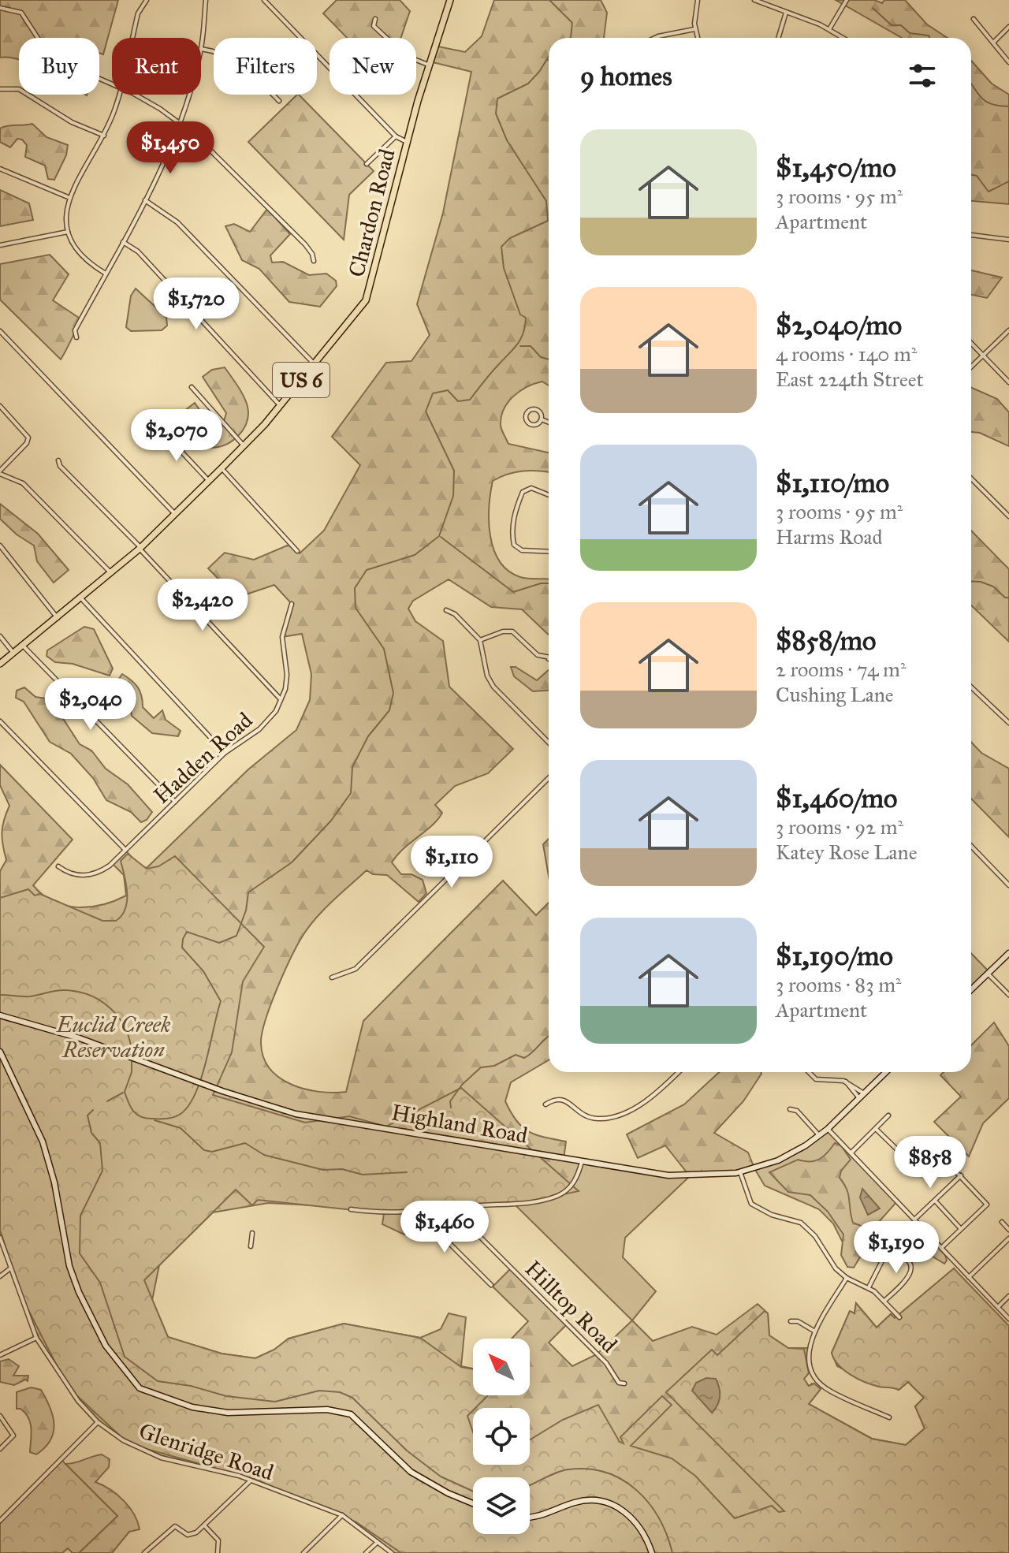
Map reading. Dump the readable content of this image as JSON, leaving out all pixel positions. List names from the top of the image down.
{
  "streets": {
    "main road": ["Chardon Road", "US 6"],
    "street": [
      "Hadden Road",
      "Highland Road",
      "Hilltop Road",
      "Glenridge Road"
    ]
  },
  "parks": ["Euclid Creek Reservation"],
  "north": "top left",
  "page": {
    "chip": [
      "Buy",
      "Rent",
      "Filters",
      "New"
    ],
    "heading": "9 homes",
    "list": [
      {
        "name": "$1,450/mo",
        "note": "3 rooms · 95 m² · Apartment"
      },
      {
        "name": "$2,040/mo",
        "note": "4 rooms · 140 m² · East 224th Street"
      },
      {
        "name": "$1,110/mo",
        "note": "3 rooms · 95 m² · Harms Road"
      },
      {
        "name": "$858/mo",
        "note": "2 rooms · 74 m² · Cushing Lane"
      },
      {
        "name": "$1,460/mo",
        "note": "3 rooms · 92 m² · Katey Rose Lane"
      },
      {
        "name": "$1,190/mo",
        "note": "3 rooms · 83 m² · Apartment"
      }
    ],
    "price": [
      "$1,450",
      "$1,720",
      "$2,070",
      "$2,420",
      "$2,040",
      "$1,110",
      "$858",
      "$1,460",
      "$1,190"
    ]
  }
}
